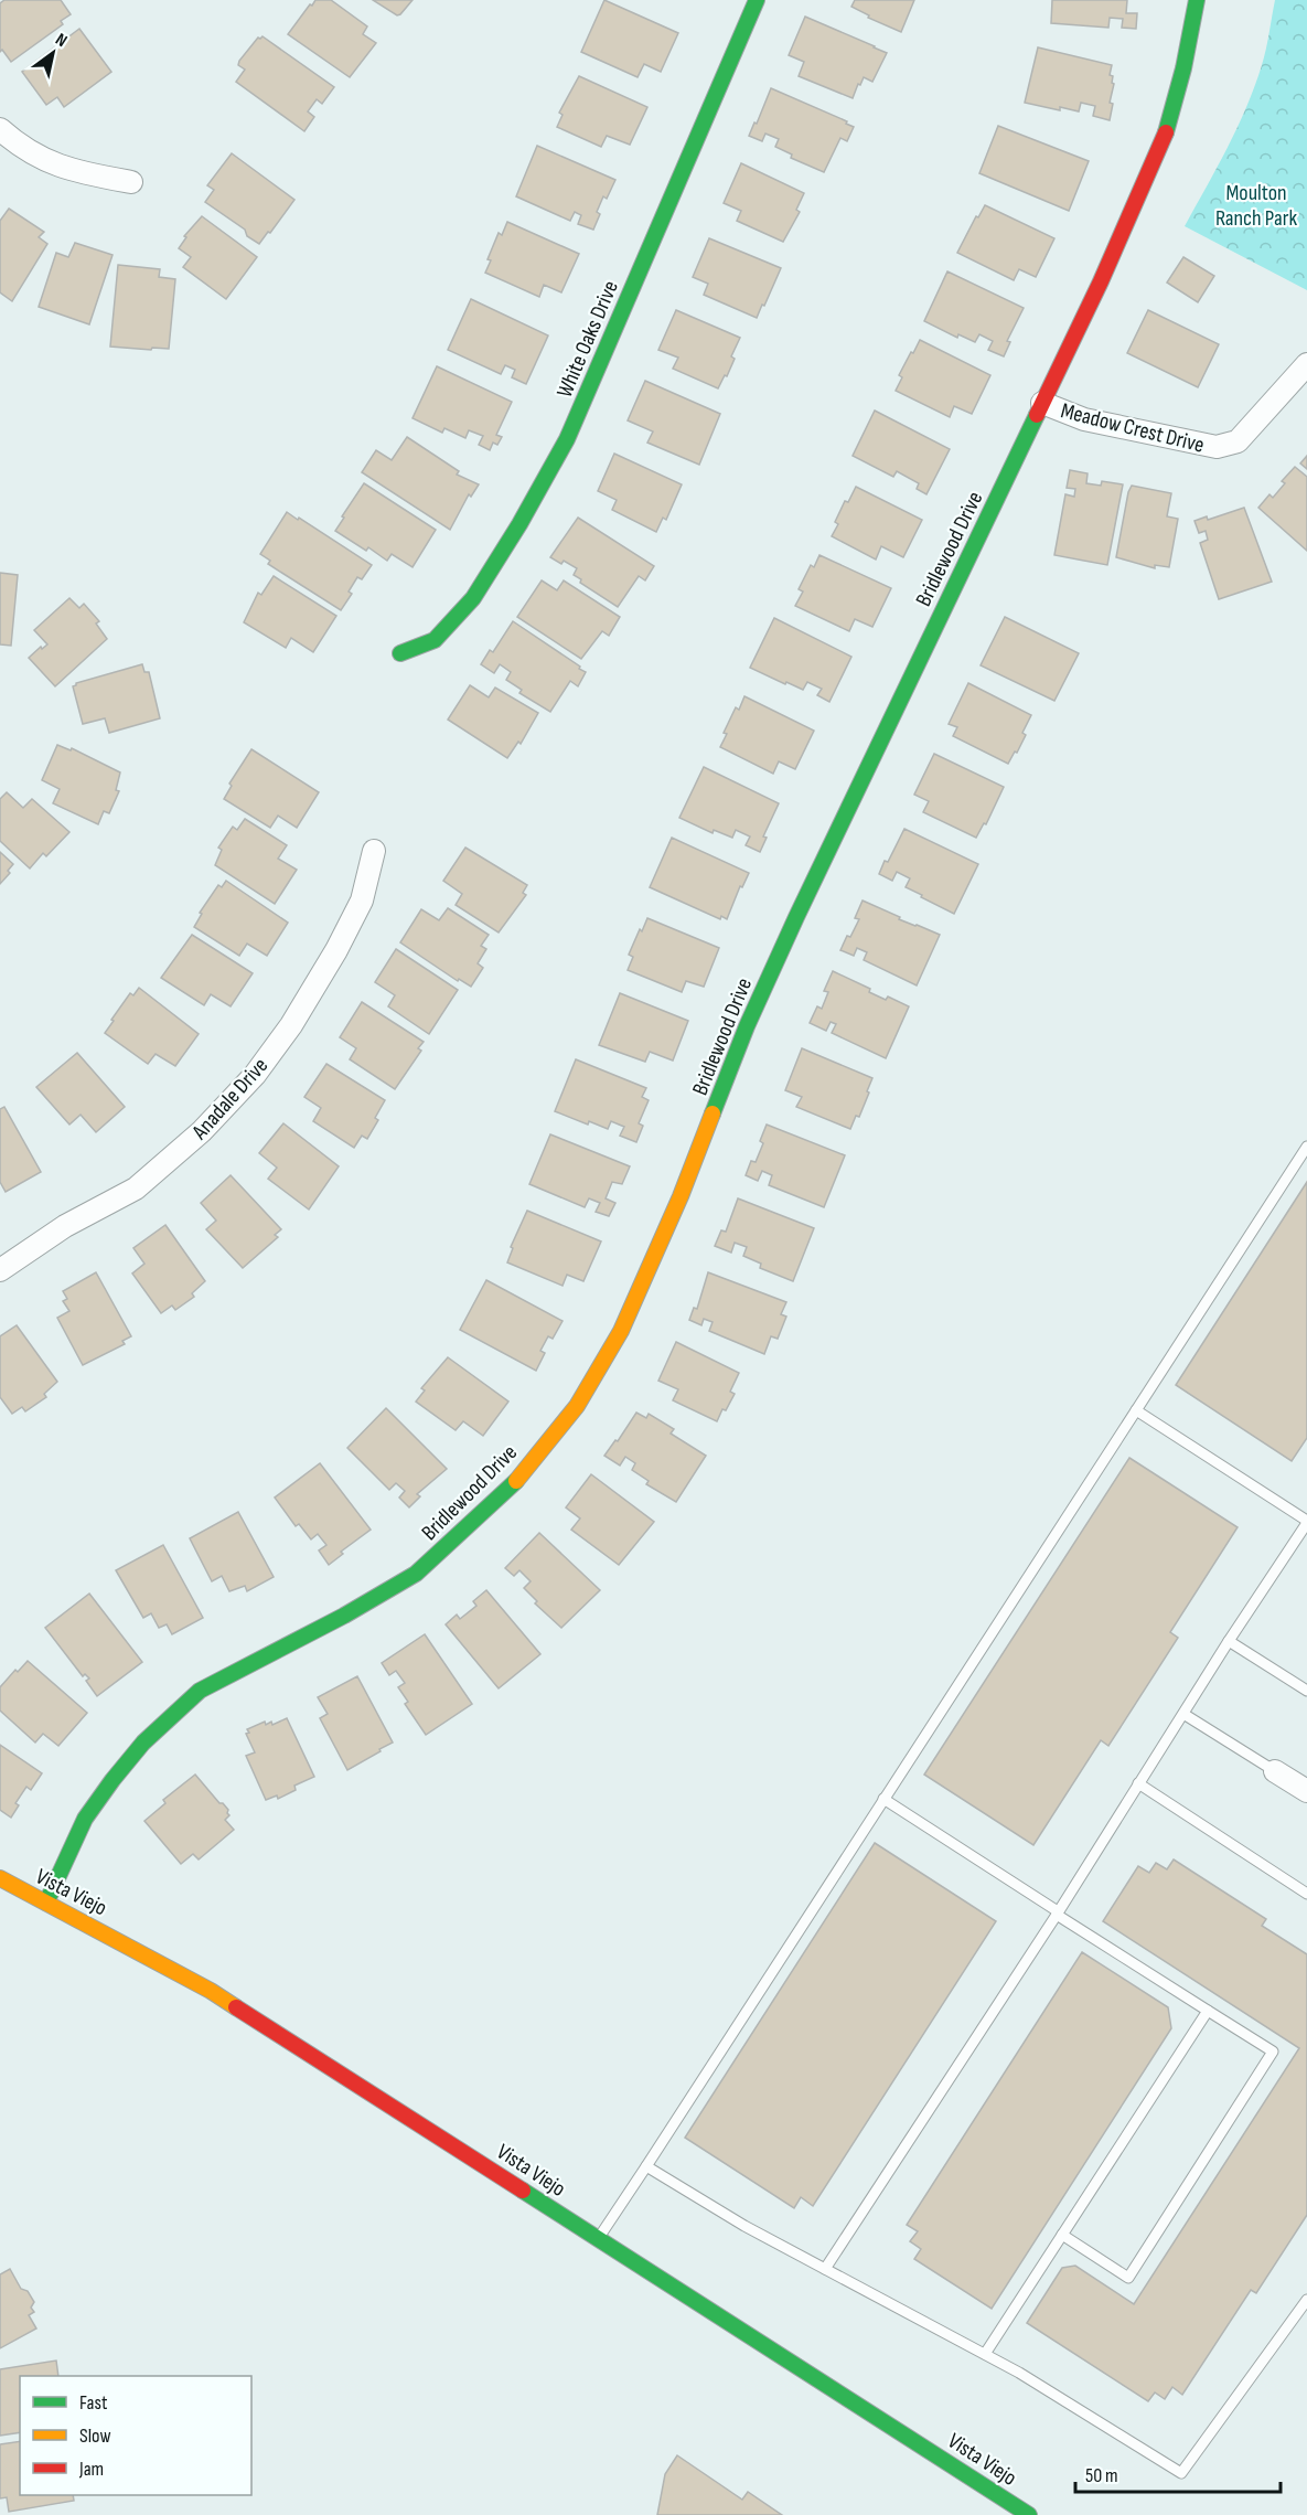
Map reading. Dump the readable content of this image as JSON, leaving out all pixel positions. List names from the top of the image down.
{
  "streets": {
    "street": [
      "White Oaks Drive",
      "Meadow Crest Drive",
      "Bridlewood Drive",
      "Anadale Drive",
      "Vista Viejo"
    ]
  },
  "crossings": [
    ["Meadow Crest Drive", "Bridlewood Drive"],
    ["Bridlewood Drive", "Vista Viejo"]
  ],
  "parks": ["Moulton Ranch Park"],
  "legend": ["Fast", "Slow", "Jam"],
  "scale_bar": "50 m",
  "north": "top right"
}
